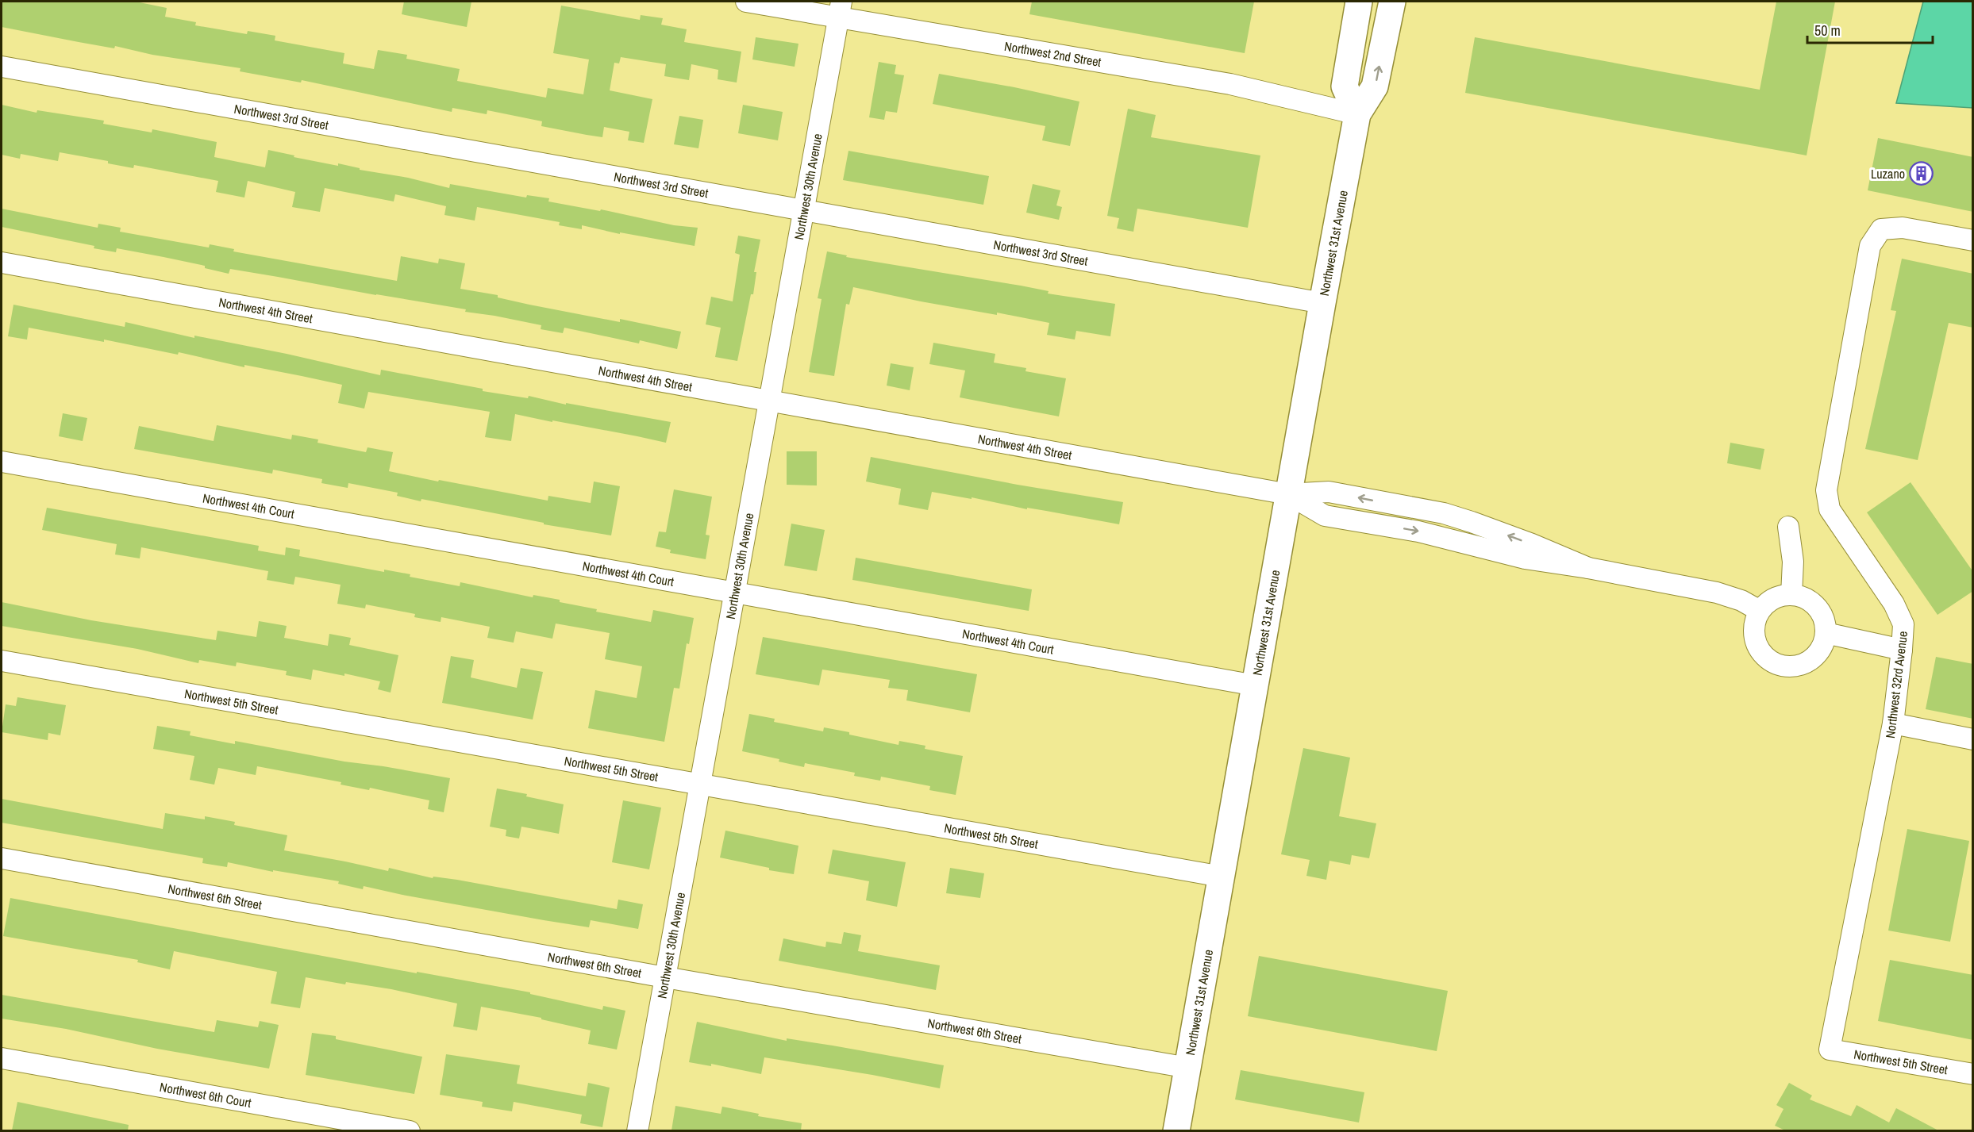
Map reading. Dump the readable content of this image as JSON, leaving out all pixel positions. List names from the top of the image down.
{
  "streets": {
    "main road": ["Northwest 31st Avenue"],
    "street": [
      "Northwest 2nd Street",
      "Northwest 3rd Street",
      "Northwest 30th Avenue",
      "Northwest 4th Street",
      "Northwest 4th Court",
      "Northwest 32rd Avenue",
      "Northwest 5th Street",
      "Northwest 6th Street",
      "Northwest 6th Court"
    ]
  },
  "crossings": [
    ["Northwest 2nd Street", "Northwest 30th Avenue"],
    ["Northwest 2nd Street", "Northwest 31st Avenue"],
    ["Northwest 3rd Street", "Northwest 30th Avenue"],
    ["Northwest 3rd Street", "Northwest 31st Avenue"],
    ["Northwest 30th Avenue", "Northwest 4th Street"],
    ["Northwest 30th Avenue", "Northwest 4th Court"],
    ["Northwest 30th Avenue", "Northwest 5th Street"],
    ["Northwest 30th Avenue", "Northwest 6th Street"],
    ["Northwest 31st Avenue", "Northwest 4th Street"],
    ["Northwest 31st Avenue", "Northwest 4th Court"],
    ["Northwest 31st Avenue", "Northwest 5th Street"],
    ["Northwest 31st Avenue", "Northwest 6th Street"],
    ["Northwest 32rd Avenue", "Northwest 5th Street"]
  ],
  "places": {
    "building": ["Luzano"]
  },
  "scale_bar": "50 m"
}
